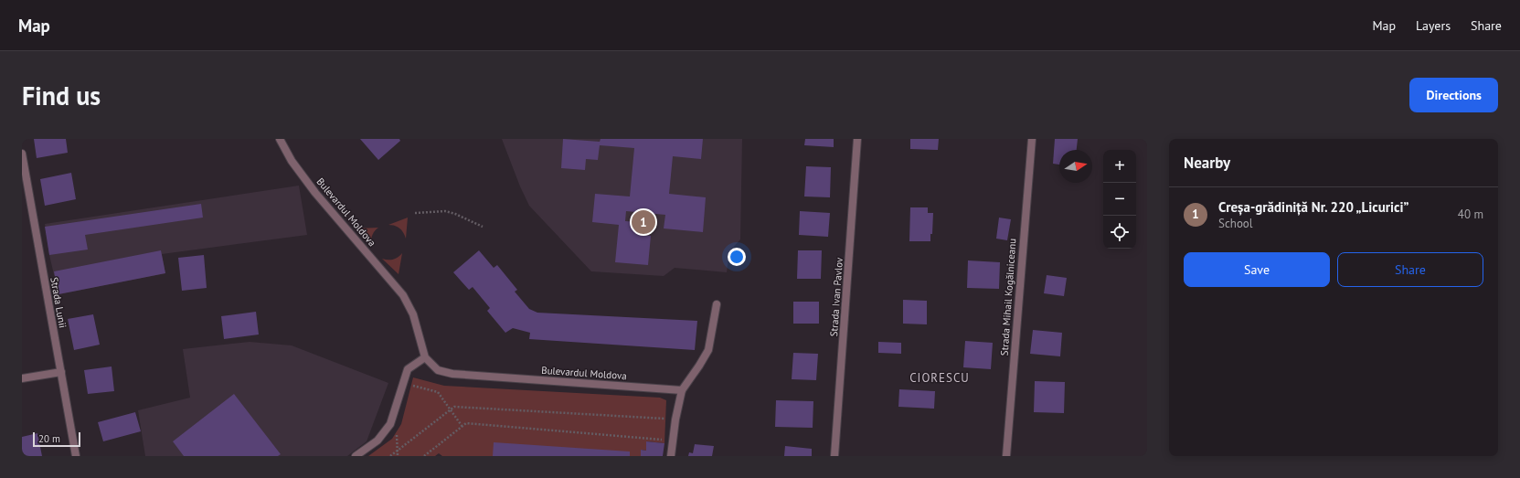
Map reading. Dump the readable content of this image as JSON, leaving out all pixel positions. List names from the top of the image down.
{
  "streets": {
    "street": [
      "Bulevardul Moldova",
      "Strada Ivan Pavlov",
      "Strada Mihail Kogălniceanu",
      "Strada Lunii"
    ]
  },
  "districts": ["CIORESCU"],
  "scale_bar": "20 m",
  "north": "right",
  "page": {
    "header": "Map",
    "nav": ["Map", "Layers", "Share"],
    "buttons": [
      "Directions",
      ["Save", "Share"]
    ],
    "title": "Find us",
    "heading": "Nearby",
    "map_buttons": ["+", "−"],
    "list": [
      {
        "mark": "1",
        "name": "Creșa-grădiniță Nr. 220 „Licurici”",
        "note": "School",
        "value": "40 m"
      }
    ],
    "pins": "1",
    "scale": "20 m"
  }
}
